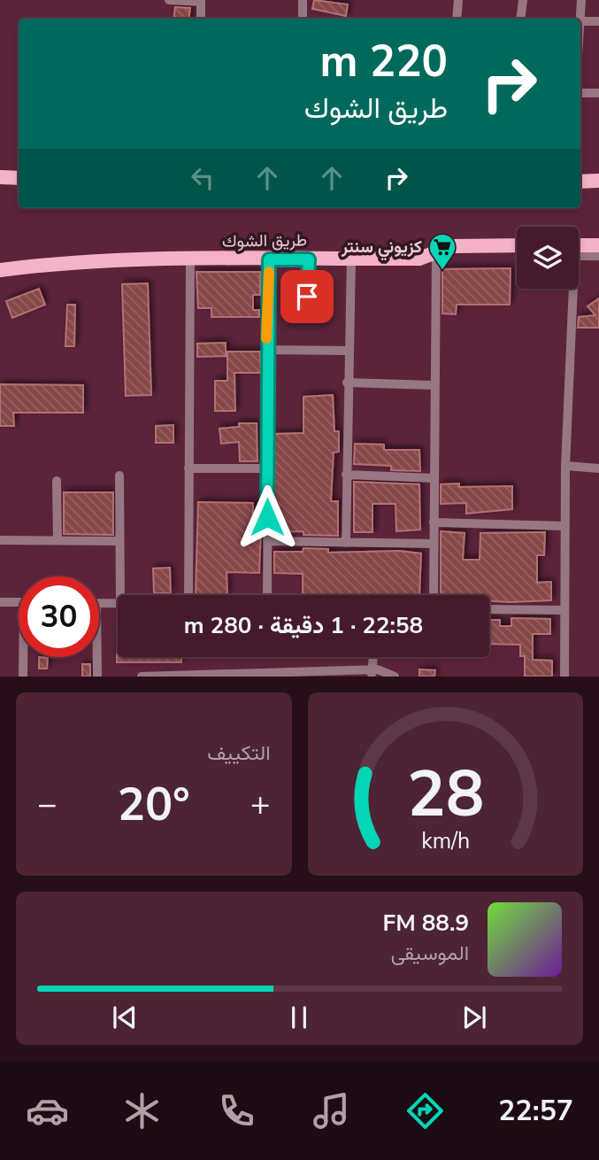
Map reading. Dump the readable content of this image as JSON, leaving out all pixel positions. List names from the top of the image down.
{
  "streets": {
    "main road": ["طريق الشوك"]
  },
  "places": {
    "supermarket": ["كزيوني سنتر"]
  },
  "page": {
    "turn": ["220 m", "طريق الشوك"],
    "limit": "30",
    "trip": "22:58 · 1 دقيقة · 280 m",
    "tile": "التكييف",
    "heat": ["−", "20°", "+"],
    "song": ["88.9 FM", "الموسيقى"],
    "tabs": "22:57",
    "gauge": ["28", "km/h"]
  }
}
